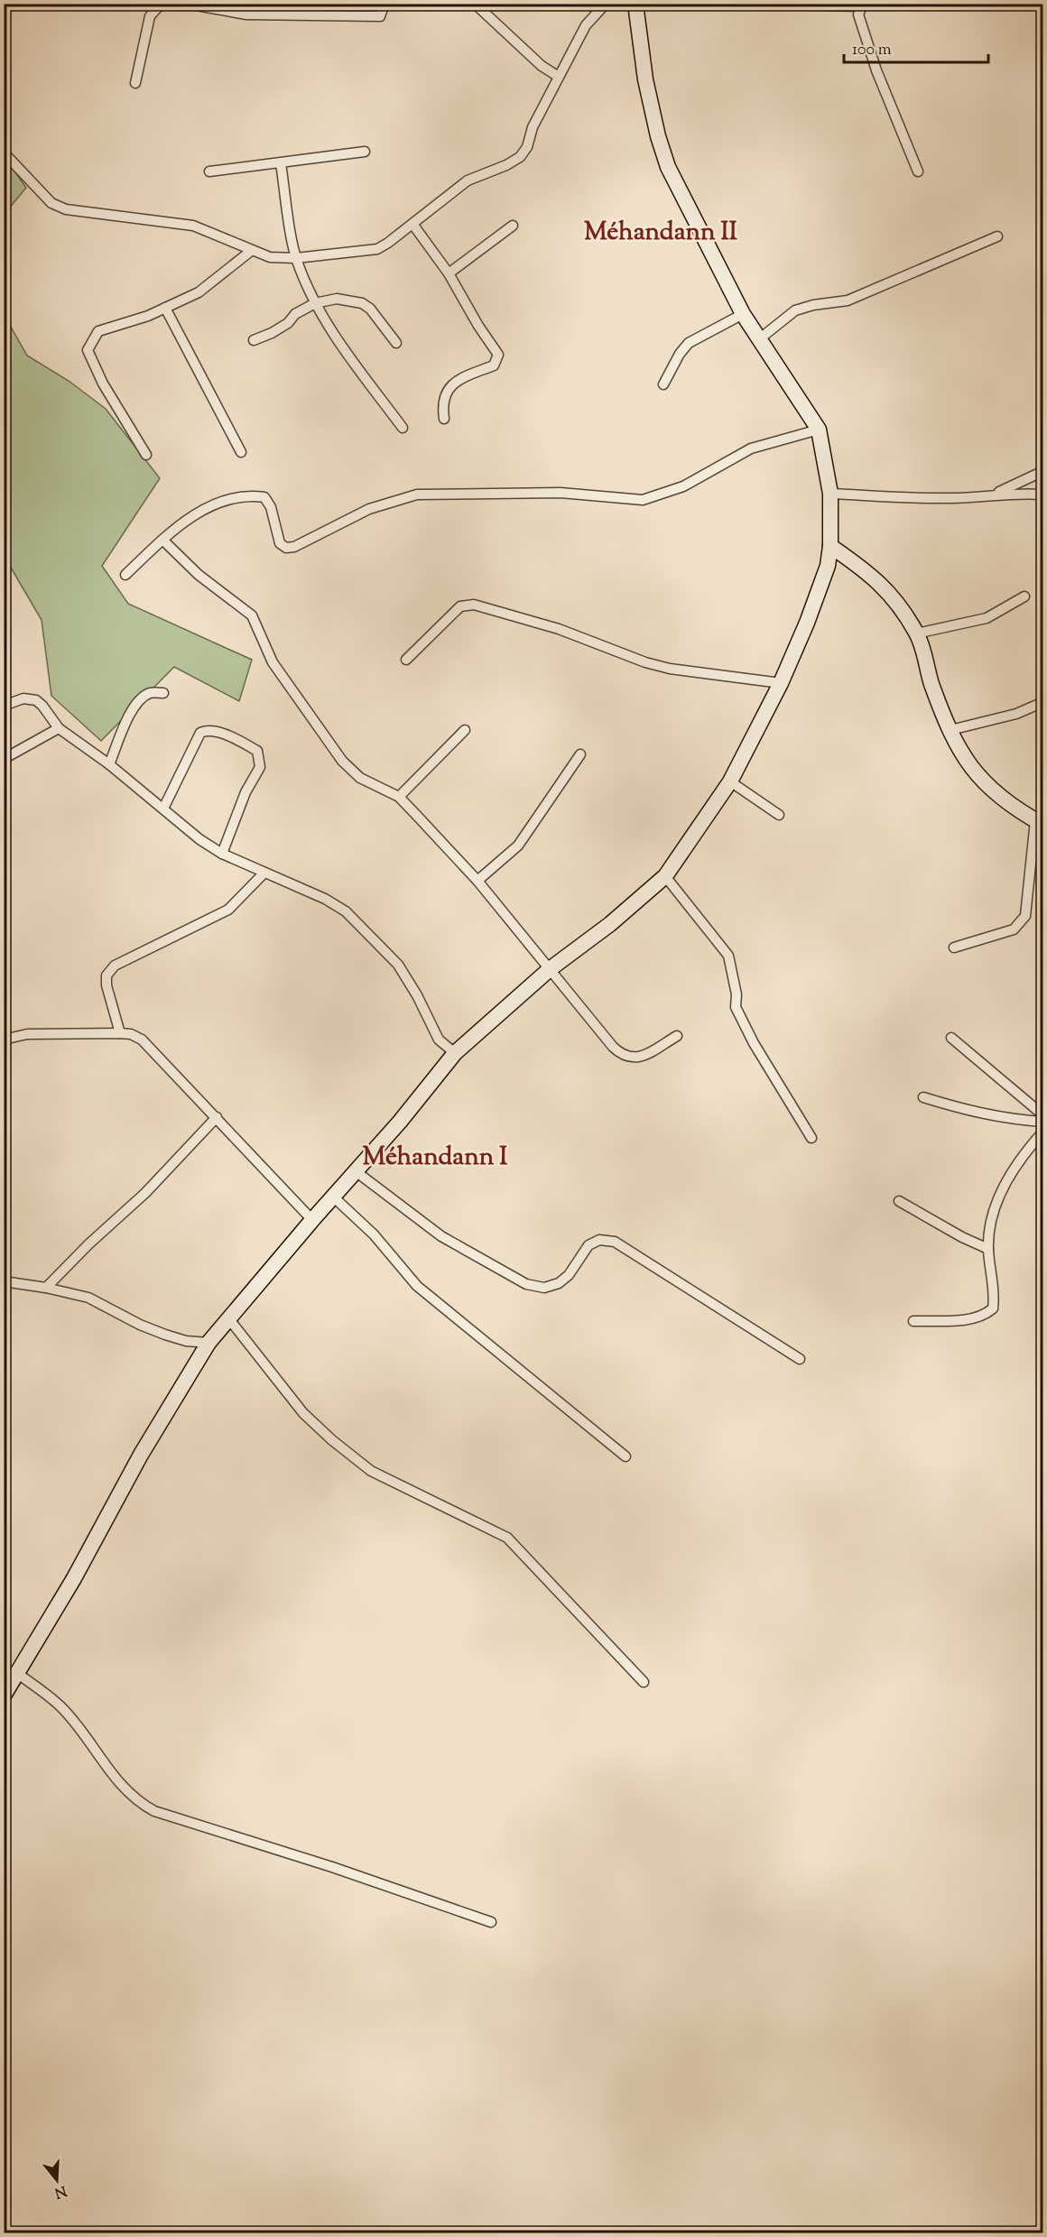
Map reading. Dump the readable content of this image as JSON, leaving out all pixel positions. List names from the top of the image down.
{
  "districts": ["Méhandann II", "Méhandann I"],
  "scale_bar": "100 m",
  "north": "bottom"
}
